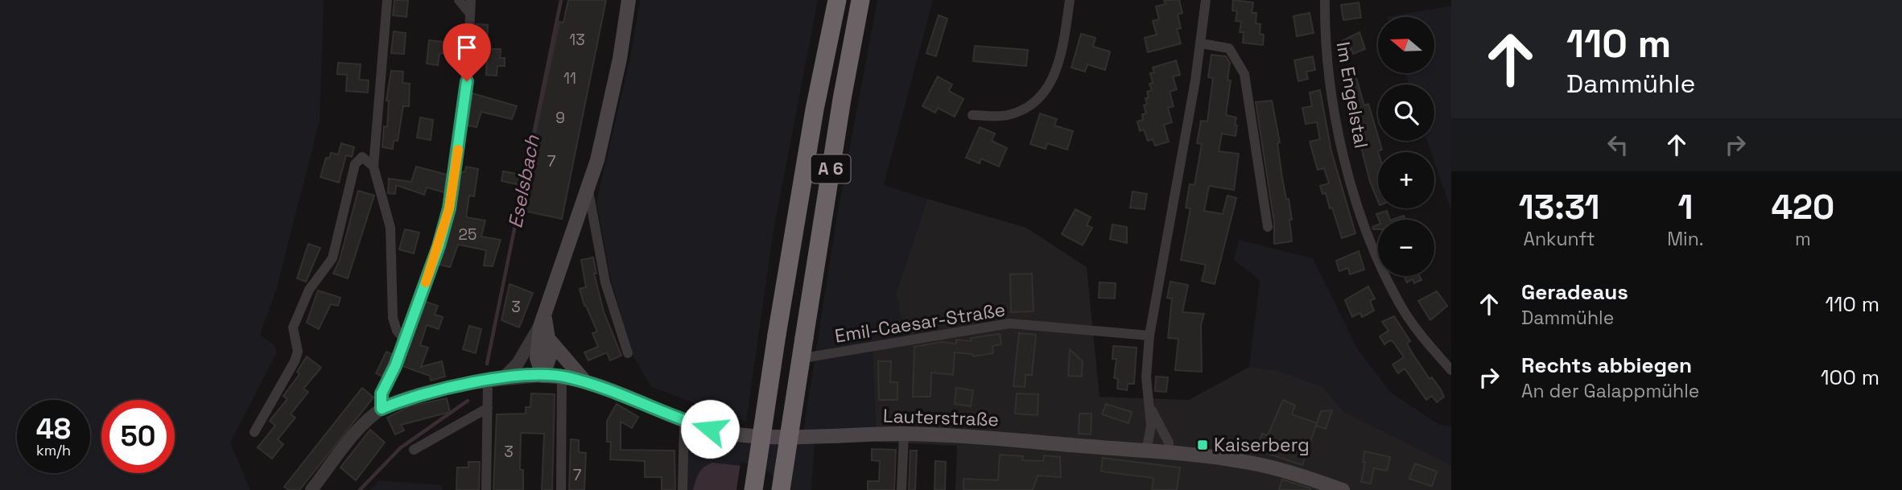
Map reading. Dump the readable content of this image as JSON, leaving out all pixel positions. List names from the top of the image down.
{
  "streets": {
    "highway": ["A 6"],
    "main road": ["Lauterstraße"],
    "street": ["Im Engelstal", "Emil-Caesar-Straße"]
  },
  "water": ["Eselsbach"],
  "places": {
    "transit": ["Kaiserberg"]
  },
  "house_numbers": [
    "13",
    "11",
    "9",
    "7",
    "25",
    "3",
    "3",
    "7"
  ],
  "north": "left",
  "page": {
    "turn": ["110 m", "Dammühle"],
    "map_buttons": ["+", "−"],
    "eta": [
      "13:31",
      "Ankunft",
      "1",
      "Min.",
      "420",
      "m"
    ],
    "list": [
      {
        "name": "Geradeaus",
        "note": "Dammühle",
        "value": "110 m"
      },
      {
        "name": "Rechts abbiegen",
        "note": "An der Galappmühle",
        "value": "100 m"
      }
    ],
    "speed": "48 km/h",
    "limit": "50"
  }
}
